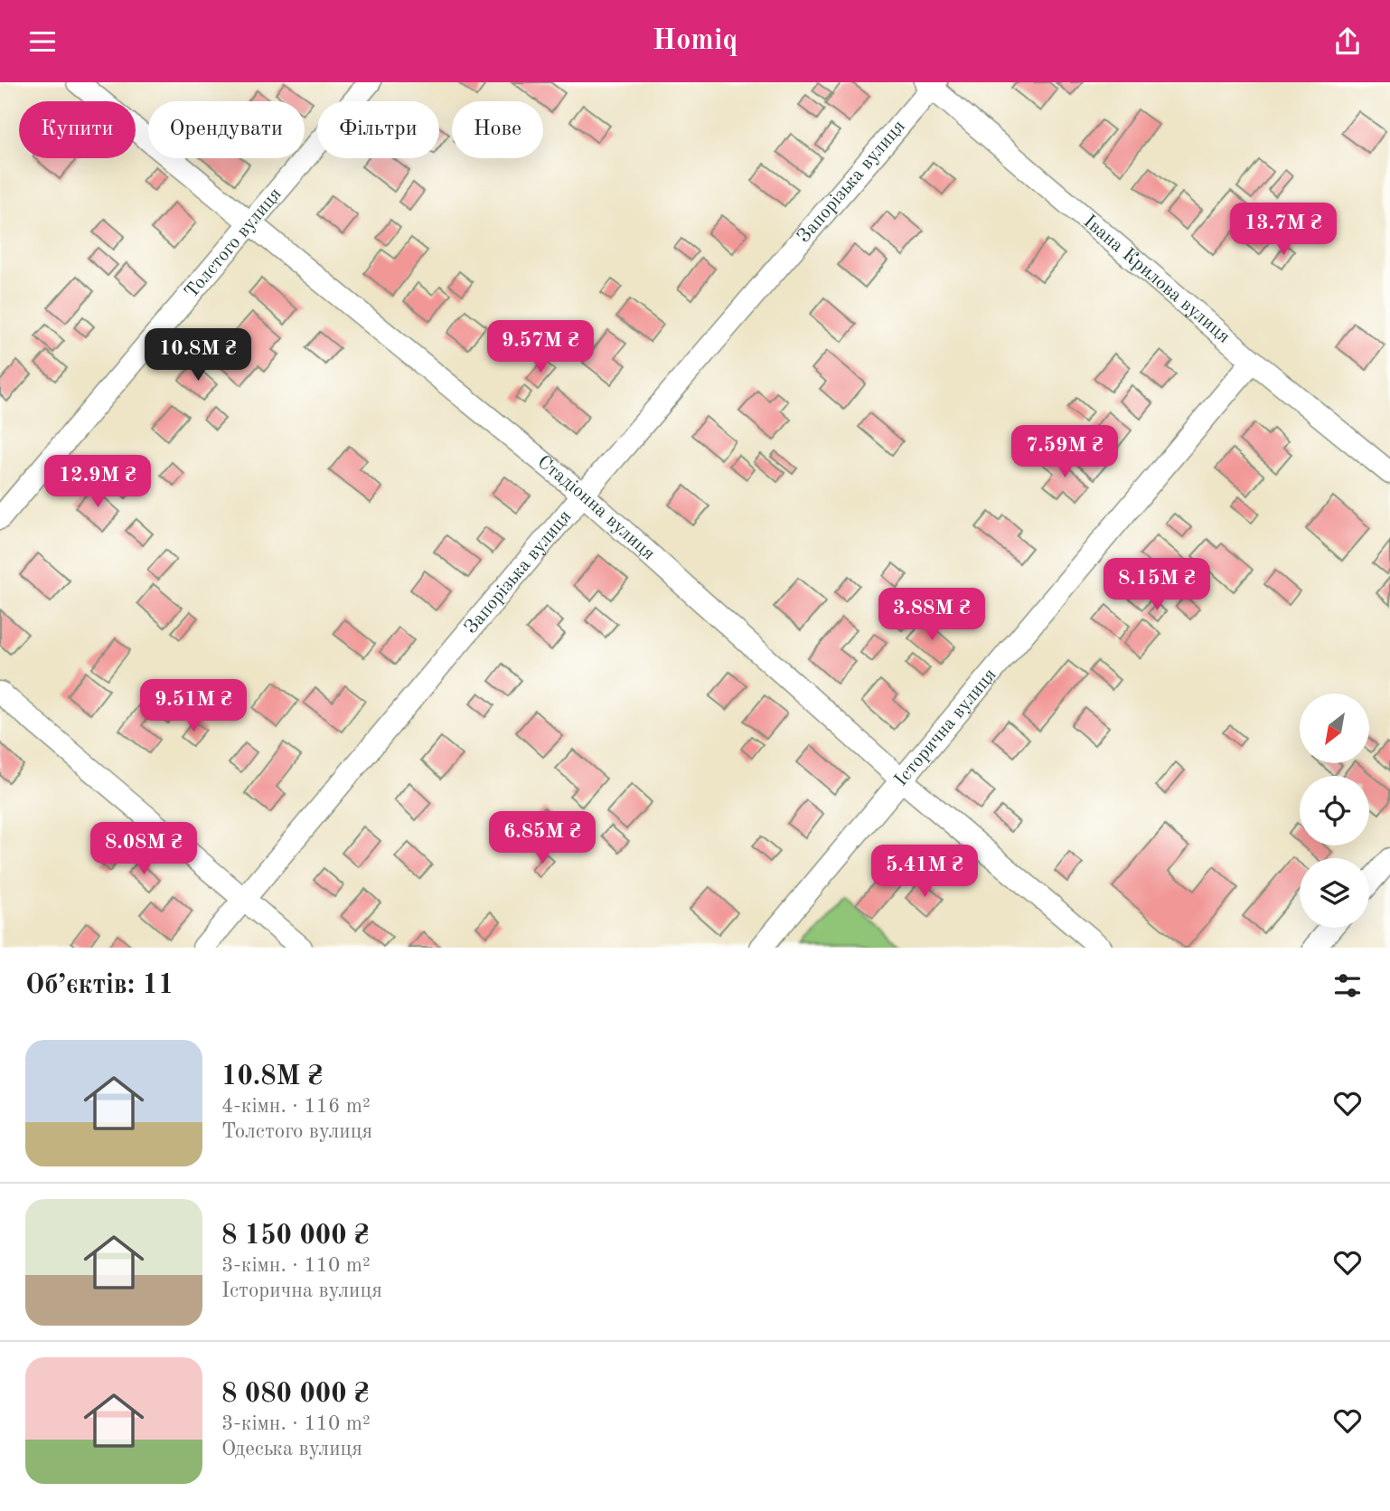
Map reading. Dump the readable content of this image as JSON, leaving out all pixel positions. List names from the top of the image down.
{
  "streets": {
    "street": [
      "Запорізька вулиця",
      "Толстого вулиця",
      "Івана Крилова вулиця",
      "Стадіонна вулиця",
      "Історична вулиця"
    ]
  },
  "crossings": [
    ["Запорізька вулиця", "Івана Крилова вулиця"],
    ["Запорізька вулиця", "Стадіонна вулиця"],
    ["Толстого вулиця", "Стадіонна вулиця"],
    ["Івана Крилова вулиця", "Історична вулиця"],
    ["Стадіонна вулиця", "Історична вулиця"]
  ],
  "north": "bottom left",
  "page": {
    "header": "Homiq",
    "chip": [
      "Купити",
      "Орендувати",
      "Фільтри",
      "Нове"
    ],
    "price": [
      "13.7M ₴",
      "9.57M ₴",
      "10.8M ₴",
      "7.59M ₴",
      "12.9M ₴",
      "8.15M ₴",
      "3.88M ₴",
      "9.51M ₴",
      "6.85M ₴",
      "8.08M ₴",
      "5.41M ₴"
    ],
    "heading": "Об’єктів: 11",
    "list": [
      {
        "name": "10.8M ₴",
        "note": "4-кімн. · 116 m² · Толстого вулиця"
      },
      {
        "name": "8 150 000 ₴",
        "note": "3-кімн. · 110 m² · Історична вулиця"
      },
      {
        "name": "8 080 000 ₴",
        "note": "3-кімн. · 110 m² · Одеська вулиця"
      }
    ]
  }
}
